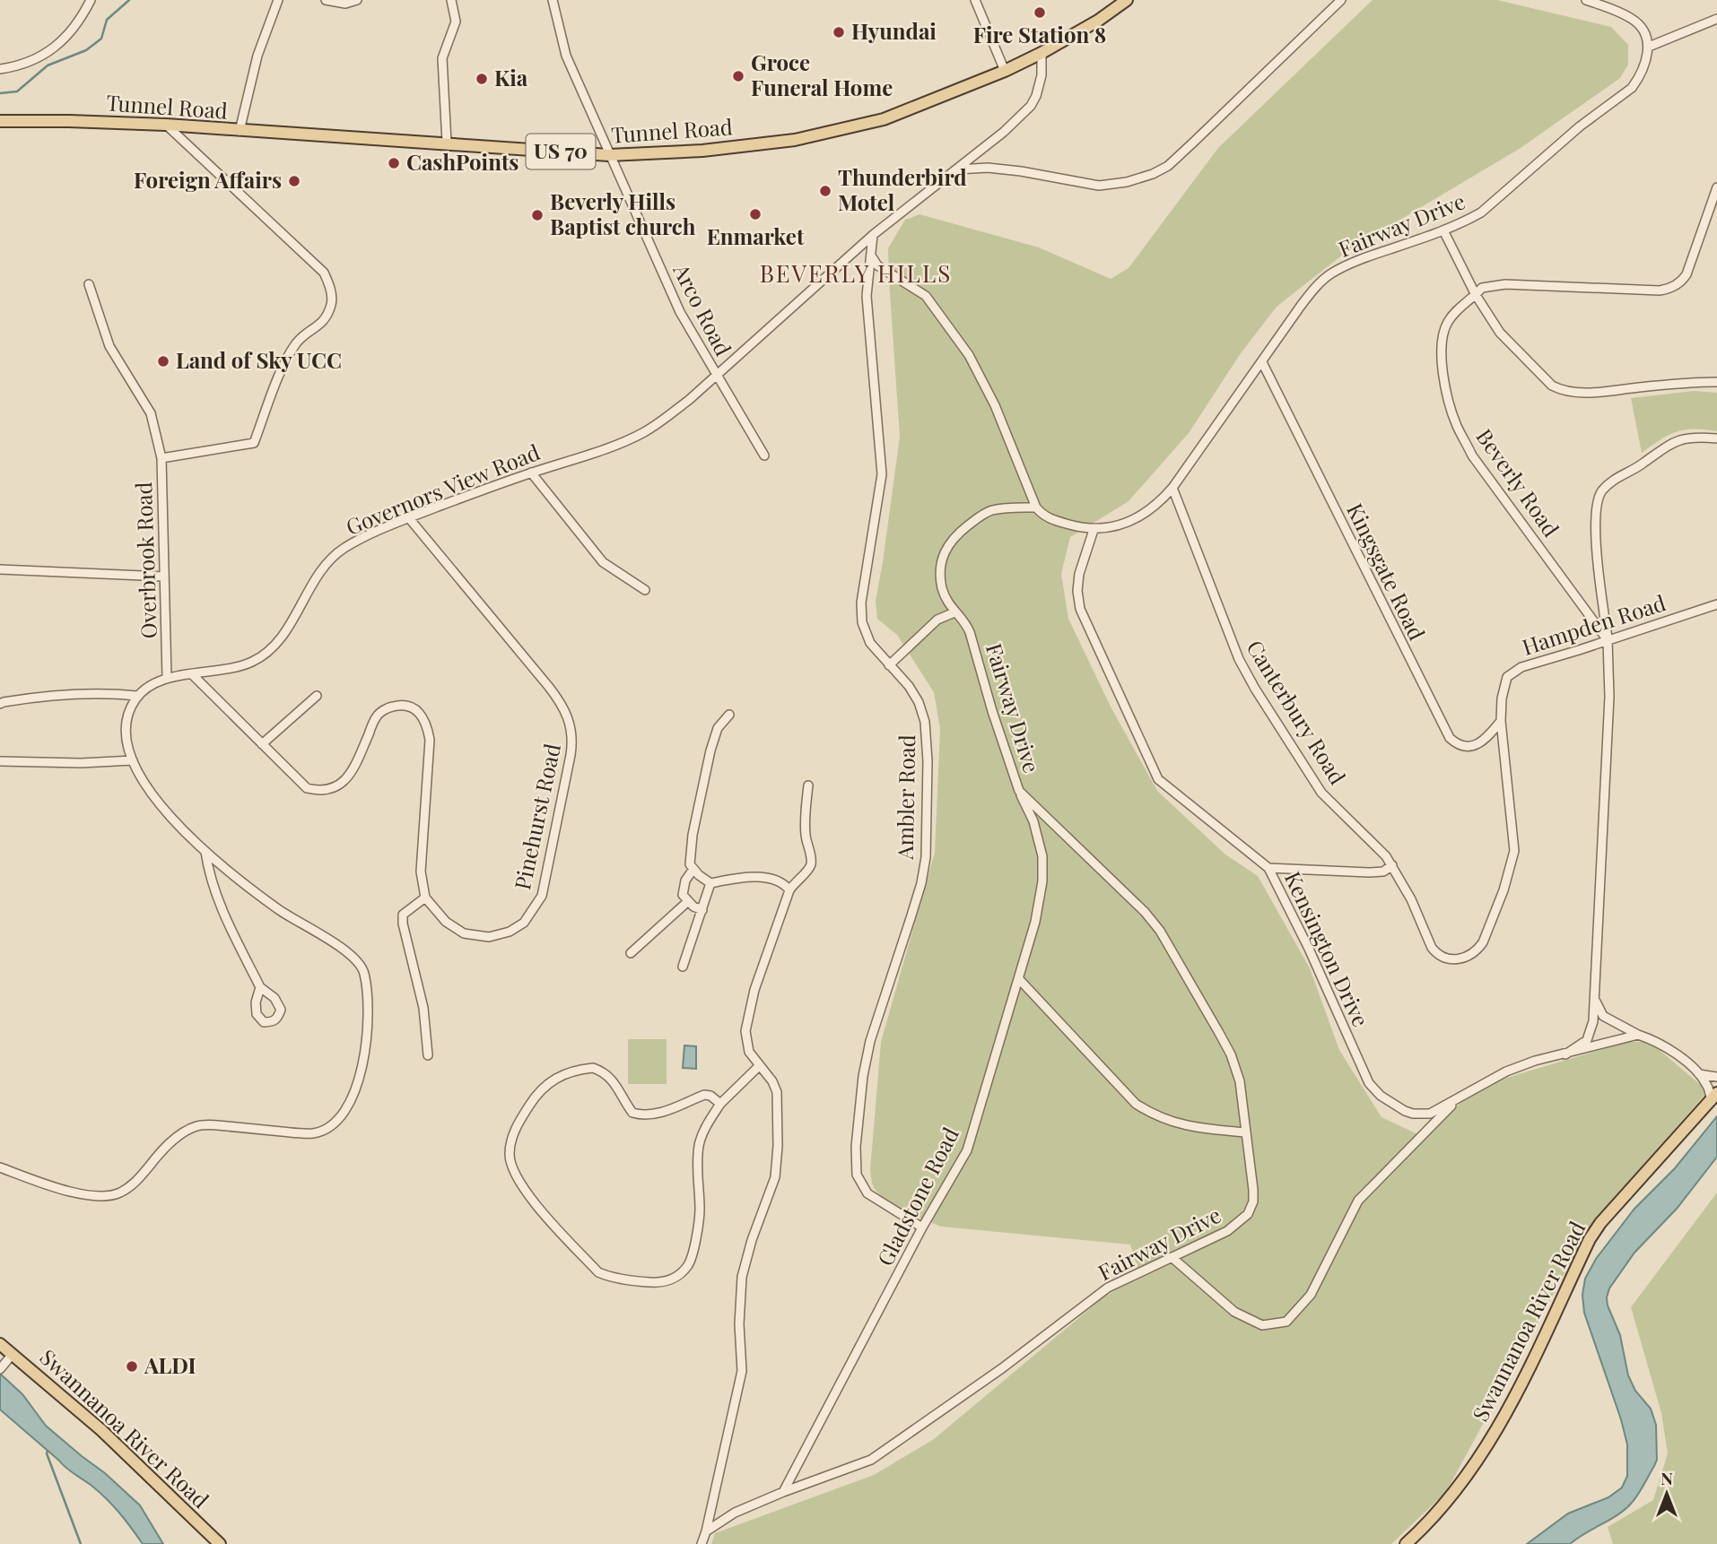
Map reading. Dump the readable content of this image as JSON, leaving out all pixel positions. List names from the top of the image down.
{
  "streets": {
    "main road": ["Tunnel Road", "US 70", "Swannanoa River Road"],
    "street": [
      "Fairway Drive",
      "Arco Road",
      "Beverly Road",
      "Governors View Road",
      "Overbrook Road",
      "Kingsgate Road",
      "Hampden Road",
      "Canterbury Road",
      "Ambler Road",
      "Pinehurst Road",
      "Kensington Drive",
      "Gladstone Road"
    ]
  },
  "crossings": [
    ["Tunnel Road", "Arco Road"],
    ["Tunnel Road", "Governors View Road"],
    ["Tunnel Road", "Overbrook Road"],
    ["Fairway Drive", "Kingsgate Road"],
    ["Fairway Drive", "Canterbury Road"],
    ["Fairway Drive", "Kensington Drive"],
    ["Fairway Drive", "Gladstone Road"],
    ["Arco Road", "Governors View Road"],
    ["Beverly Road", "Hampden Road"],
    ["Governors View Road", "Overbrook Road"],
    ["Governors View Road", "Ambler Road"],
    ["Governors View Road", "Pinehurst Road"],
    ["Kingsgate Road", "Hampden Road"],
    ["Hampden Road", "Canterbury Road"],
    ["Ambler Road", "Gladstone Road"]
  ],
  "districts": ["BEVERLY HILLS"],
  "places": [
    "Fire Station 8",
    "Hyundai",
    "Groce Funeral Home",
    "Kia",
    "CashPoints",
    "Foreign Affairs",
    "Thunderbird Motel",
    "Enmarket",
    "Beverly Hills Baptist church",
    "Land of Sky UCC",
    "ALDI"
  ],
  "north": "top"
}
